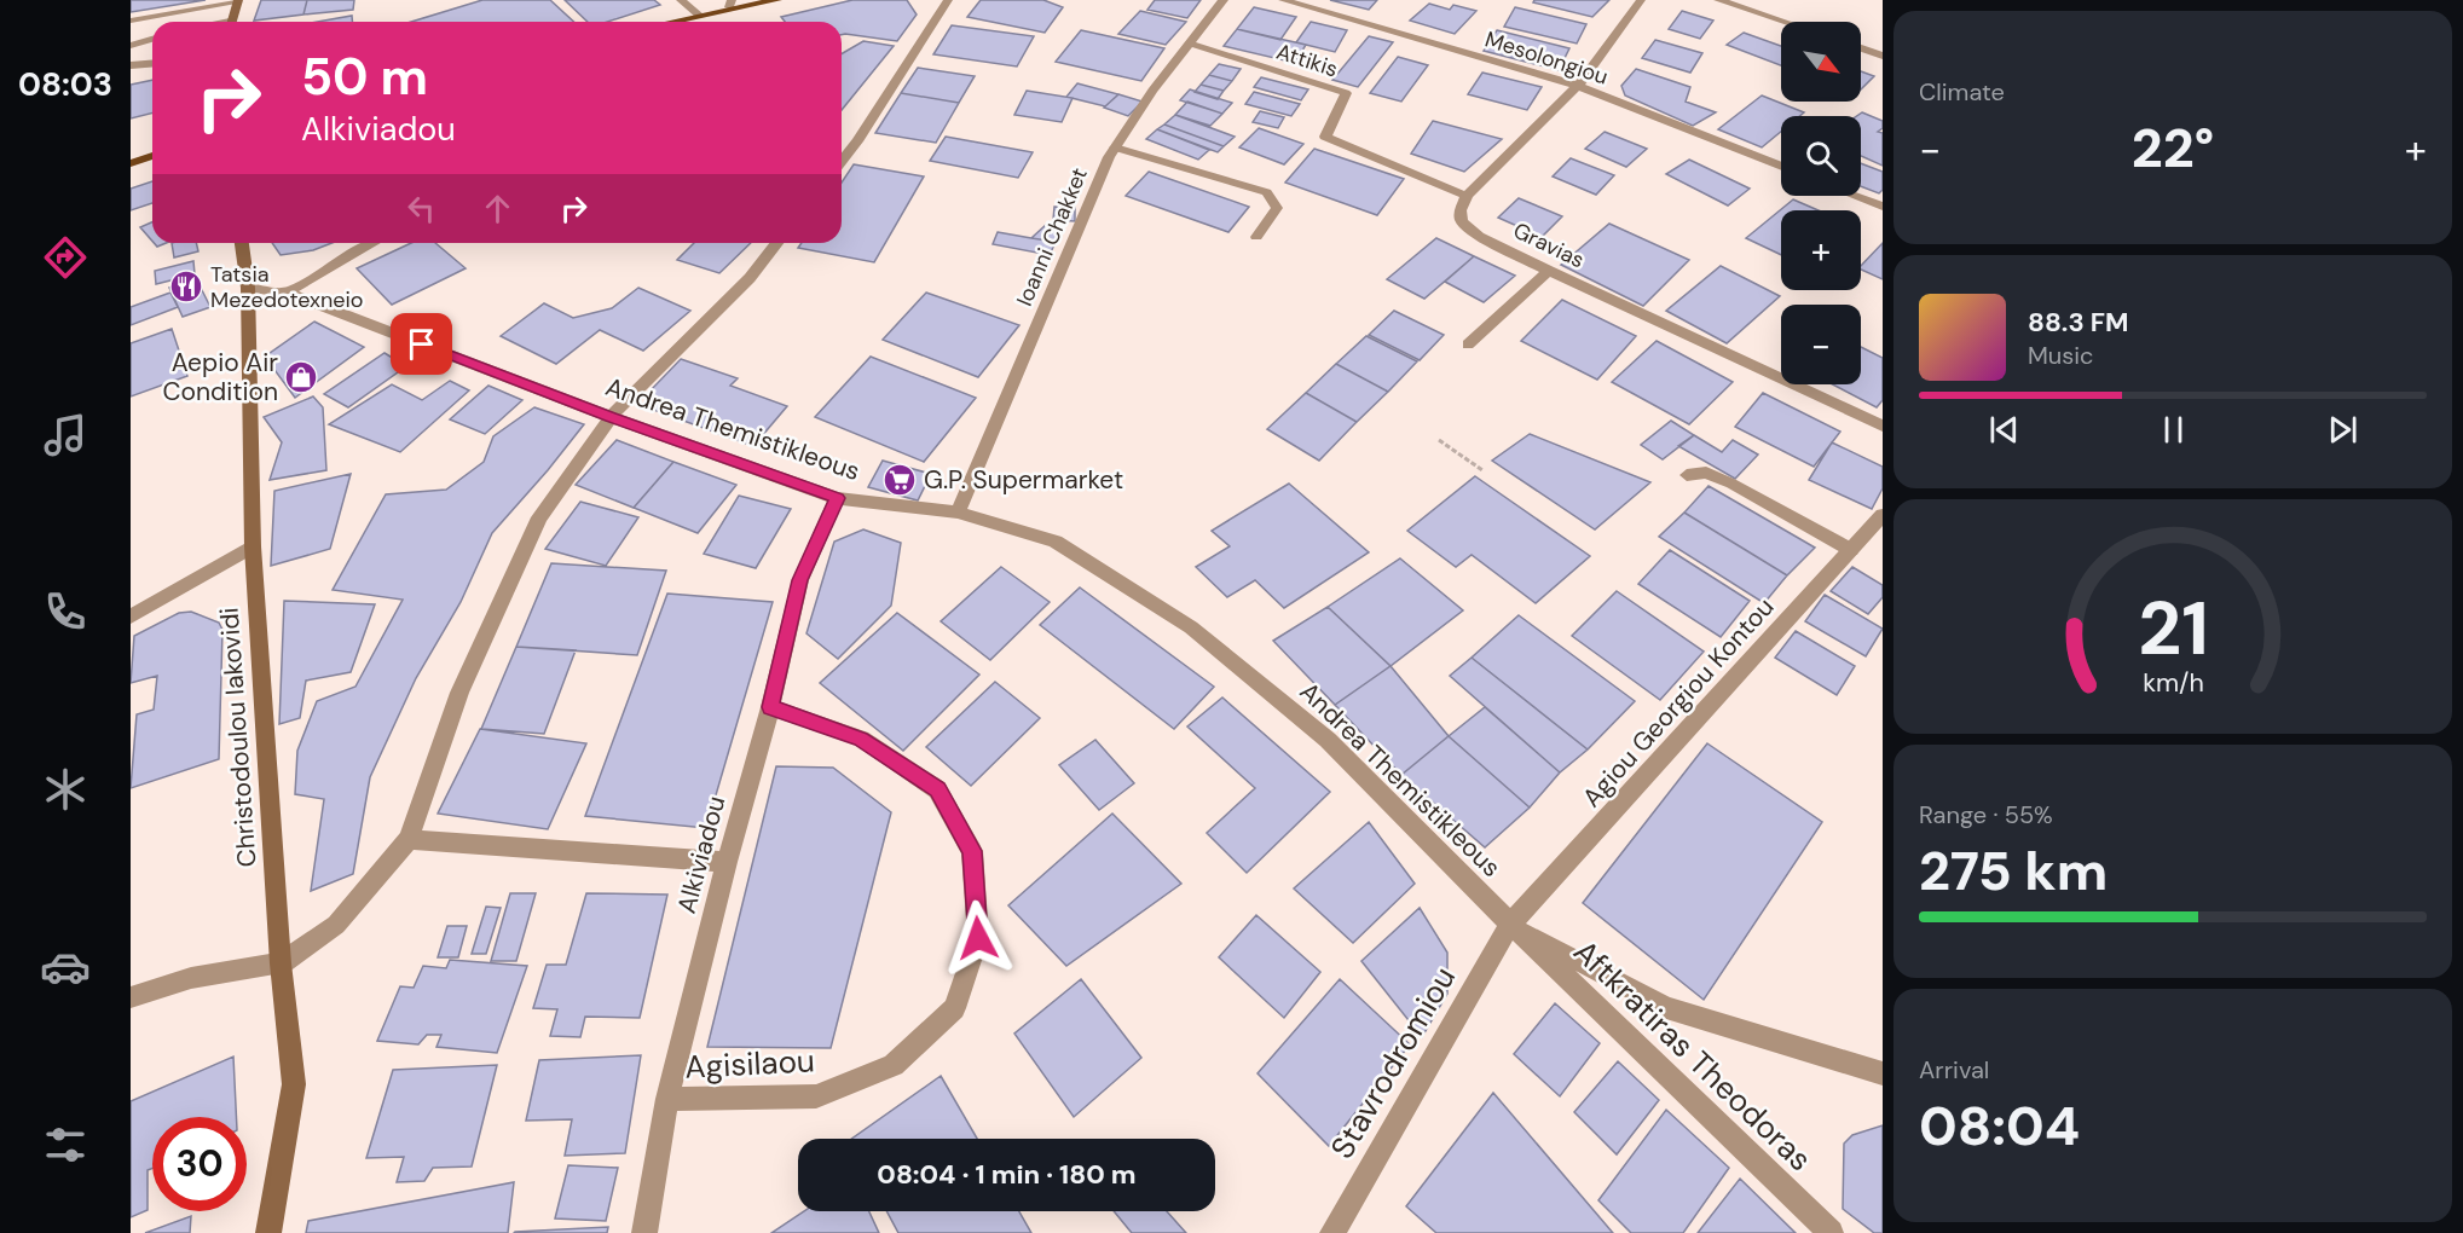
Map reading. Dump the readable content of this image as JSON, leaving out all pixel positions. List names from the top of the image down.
{
  "streets": {
    "main road": ["Christodoulou Iakovidi"],
    "street": [
      "Mesolongiou",
      "Attikis",
      "Ioanni Chakket",
      "Gravias",
      "Andrea Themistikleous",
      "Agiou Georgiou Kontou",
      "Alkiviadou",
      "Aftkratiras Theodoras",
      "Stavrodromiou",
      "Agisilaou"
    ]
  },
  "crossings": [
    ["Attikis", "Ioanni Chakket"],
    ["Attikis", "Gravias"],
    ["Ioanni Chakket", "Andrea Themistikleous"],
    ["Andrea Themistikleous", "Agiou Georgiou Kontou"],
    ["Andrea Themistikleous", "Christodoulou Iakovidi"],
    ["Andrea Themistikleous", "Alkiviadou"],
    ["Andrea Themistikleous", "Aftkratiras Theodoras"],
    ["Andrea Themistikleous", "Stavrodromiou"],
    ["Agiou Georgiou Kontou", "Aftkratiras Theodoras"],
    ["Agiou Georgiou Kontou", "Stavrodromiou"],
    ["Alkiviadou", "Agisilaou"],
    ["Aftkratiras Theodoras", "Stavrodromiou"]
  ],
  "places": {
    "restaurant": ["Tatsia Mezedotexneio"],
    "shop": ["Aepio Air Condition"],
    "supermarket": ["G.P. Supermarket"]
  },
  "north": "bottom right",
  "page": {
    "tabs": "08:03",
    "tile": [
      "Climate",
      ["Range · 55%", "275 km"],
      ["Arrival", "08:04"]
    ],
    "map_buttons": ["+", "−"],
    "turn": ["50 m", "Alkiviadou"],
    "heat": ["−", "22°", "+"],
    "song": ["88.3 FM", "Music"],
    "limit": "30",
    "trip": "08:04 · 1 min · 180 m",
    "gauge": ["21", "km/h"]
  }
}
